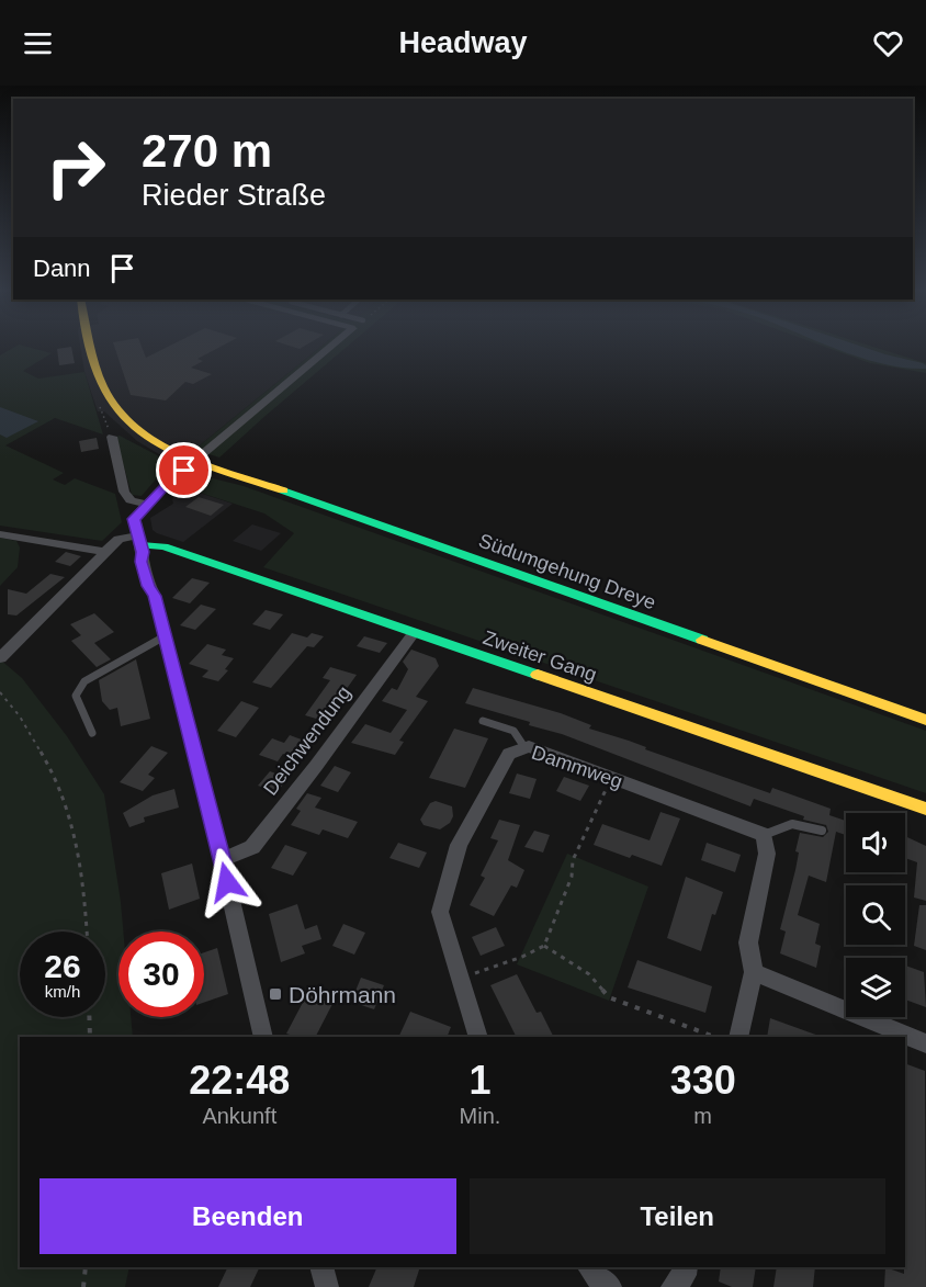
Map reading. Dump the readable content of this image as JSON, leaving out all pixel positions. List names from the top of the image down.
{
  "streets": {
    "main road": ["Südumgehung Dreye", "Zweiter Gang"],
    "street": ["Deichwendung", "Dammweg"]
  },
  "crossings": [
    ["Zweiter Gang", "Deichwendung"]
  ],
  "places": {
    "transit": ["Döhrmann"]
  },
  "page": {
    "header": "Headway",
    "turn": ["270 m", "Rieder Straße"],
    "then": "Dann",
    "speed": "26 km/h",
    "limit": "30",
    "eta": [
      "22:48",
      "Ankunft",
      "1",
      "Min.",
      "330",
      "m"
    ],
    "buttons": ["Beenden", "Teilen"]
  }
}
